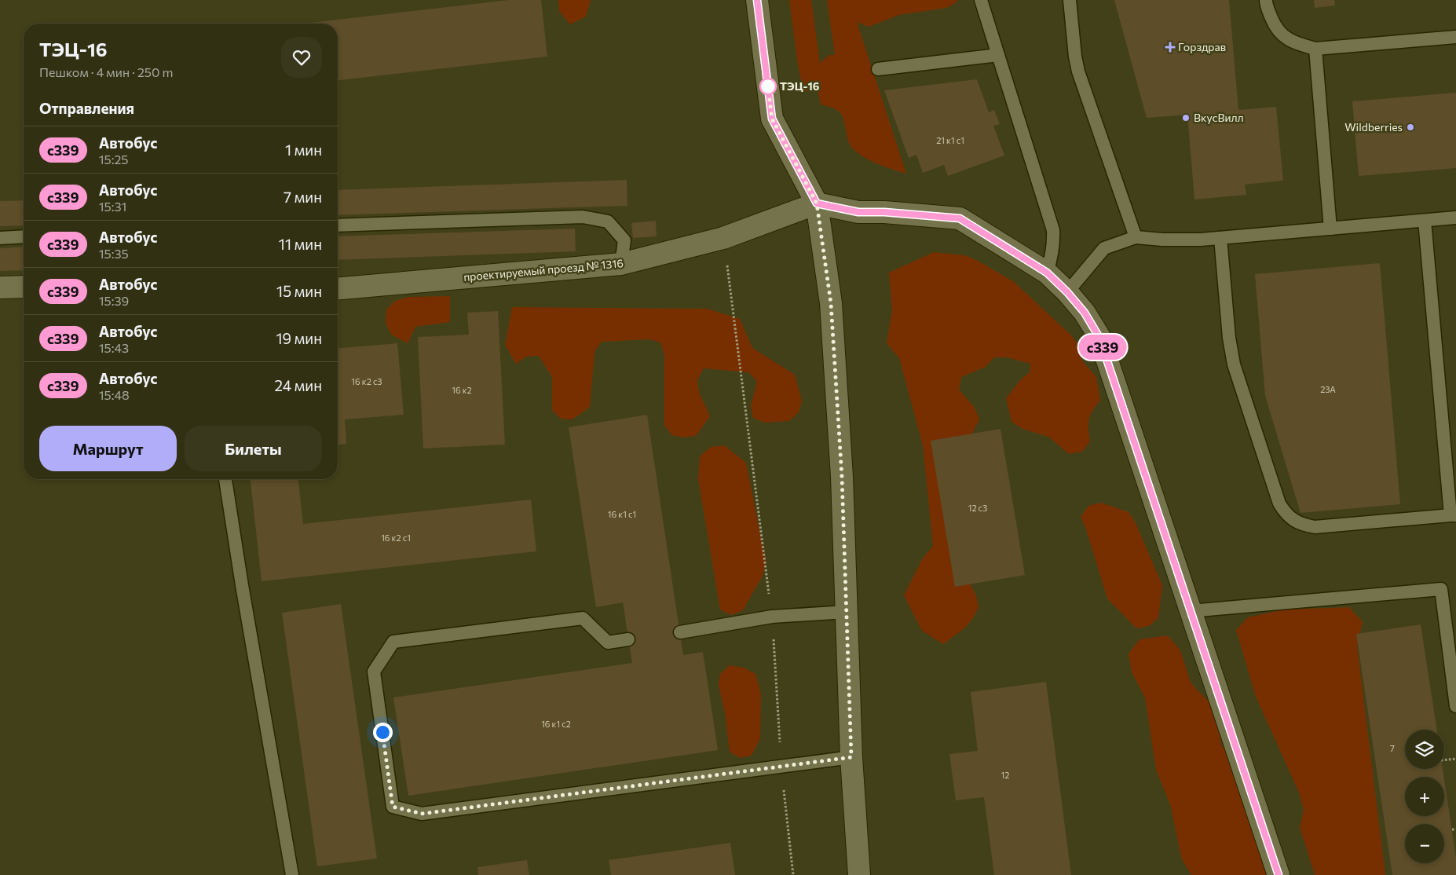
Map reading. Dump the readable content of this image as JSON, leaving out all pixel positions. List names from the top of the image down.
{
  "streets": {
    "street": ["проектируемый проезд № 1316"]
  },
  "places": {
    "health": ["Горздрав"],
    "other": ["ТЭЦ-16", "ВкусВилл", "Wildberries"]
  },
  "lines": ["bus line с339"],
  "house_numbers": [
    "21 к1 с1",
    "16 к2 с3",
    "23А",
    "16 к2",
    "12 с3",
    "16 к1 с1",
    "16 к2 с1",
    "16 к1 с2",
    "7",
    "12"
  ],
  "page": {
    "on_map": "с339",
    "heading": [
      ["ТЭЦ-16", "Пешком · 4 мин · 250 m"],
      "Отправления"
    ],
    "list": [
      {
        "mark": "с339",
        "name": "Автобус",
        "note": "15:25",
        "value": "1 мин"
      },
      {
        "mark": "с339",
        "name": "Автобус",
        "note": "15:31",
        "value": "7 мин"
      },
      {
        "mark": "с339",
        "name": "Автобус",
        "note": "15:35",
        "value": "11 мин"
      },
      {
        "mark": "с339",
        "name": "Автобус",
        "note": "15:39",
        "value": "15 мин"
      },
      {
        "mark": "с339",
        "name": "Автобус",
        "note": "15:43",
        "value": "19 мин"
      },
      {
        "mark": "с339",
        "name": "Автобус",
        "note": "15:48",
        "value": "24 мин"
      }
    ],
    "buttons": ["Маршрут", "Билеты"],
    "map_buttons": ["+", "−"]
  }
}
